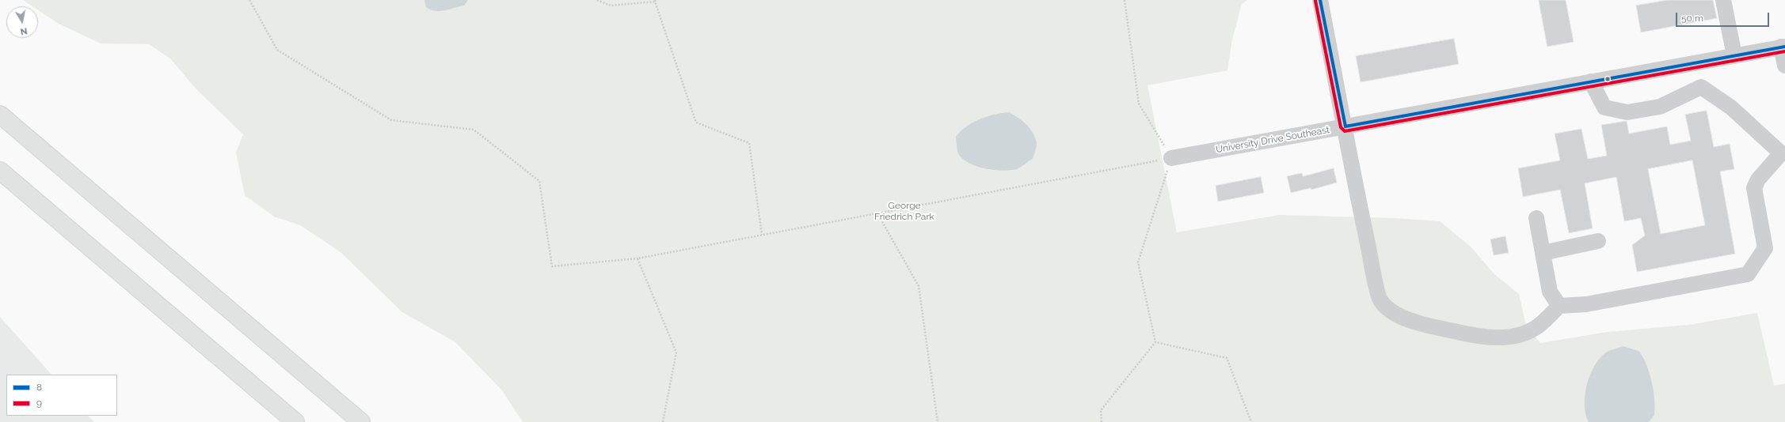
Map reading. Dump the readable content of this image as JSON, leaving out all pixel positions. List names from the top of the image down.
{
  "streets": {
    "street": ["University Drive Southeast"]
  },
  "parks": ["George Friedrich Park"],
  "lines": ["transit line 8", "transit line 9"],
  "legend": ["8", "9"],
  "scale_bar": "50 m",
  "north": "bottom"
}
